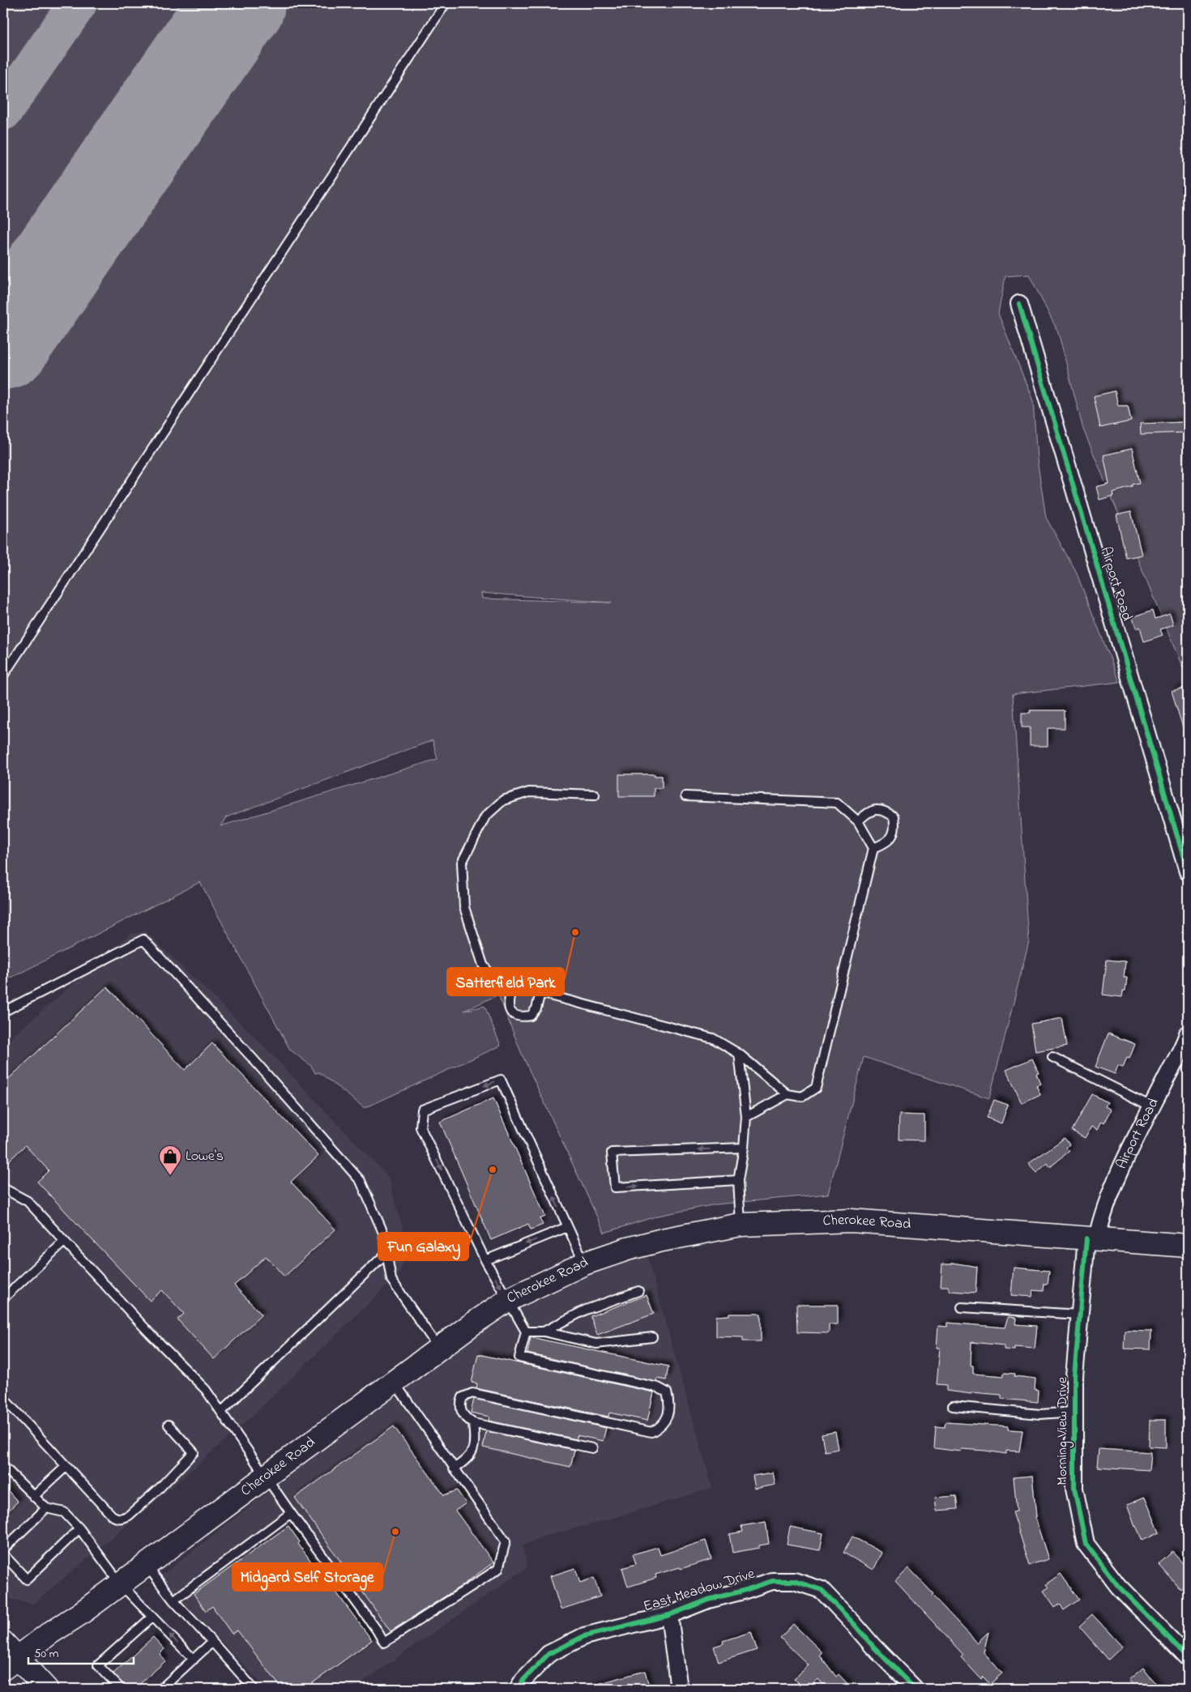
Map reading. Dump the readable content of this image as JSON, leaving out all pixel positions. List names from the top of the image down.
{
  "streets": {
    "main road": ["Cherokee Road"],
    "street": ["Airport Road", "Morning View Drive", "East Meadow Drive"]
  },
  "crossings": [
    ["Airport Road", "Cherokee Road"],
    ["Airport Road", "Morning View Drive"],
    ["Cherokee Road", "Morning View Drive"]
  ],
  "places": {
    "other": ["Satterfield Park", "Fun Galaxy", "Midgard Self Storage"],
    "shop": ["Lowe's"]
  },
  "scale_bar": "50 m"
}
